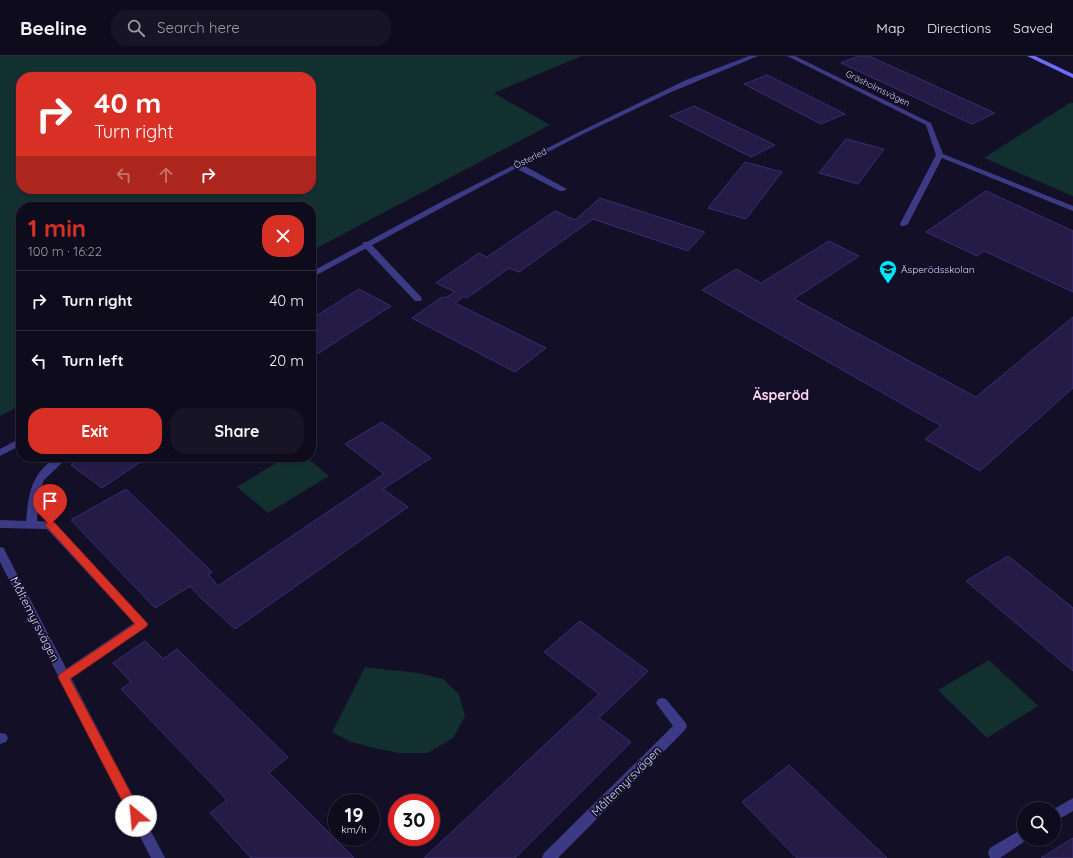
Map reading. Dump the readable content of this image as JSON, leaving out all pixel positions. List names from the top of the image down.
{
  "streets": {
    "street": ["Gräsholmsvägen", "Österled", "Måltemyrsvägen"]
  },
  "districts": ["Äsperöd"],
  "places": {
    "school or university": ["Äsperödsskolan"]
  },
  "page": {
    "header": "Beeline",
    "search": "Search here",
    "nav": ["Map", "Directions", "Saved"],
    "turn": ["40 m", "Turn right"],
    "heading": ["1 min", "100 m · 16:22"],
    "list": [
      {
        "name": "Turn right",
        "value": "40 m"
      },
      {
        "name": "Turn left",
        "value": "20 m"
      }
    ],
    "buttons": ["Exit", "Share"],
    "speed": "19 km/h",
    "limit": "30"
  }
}
